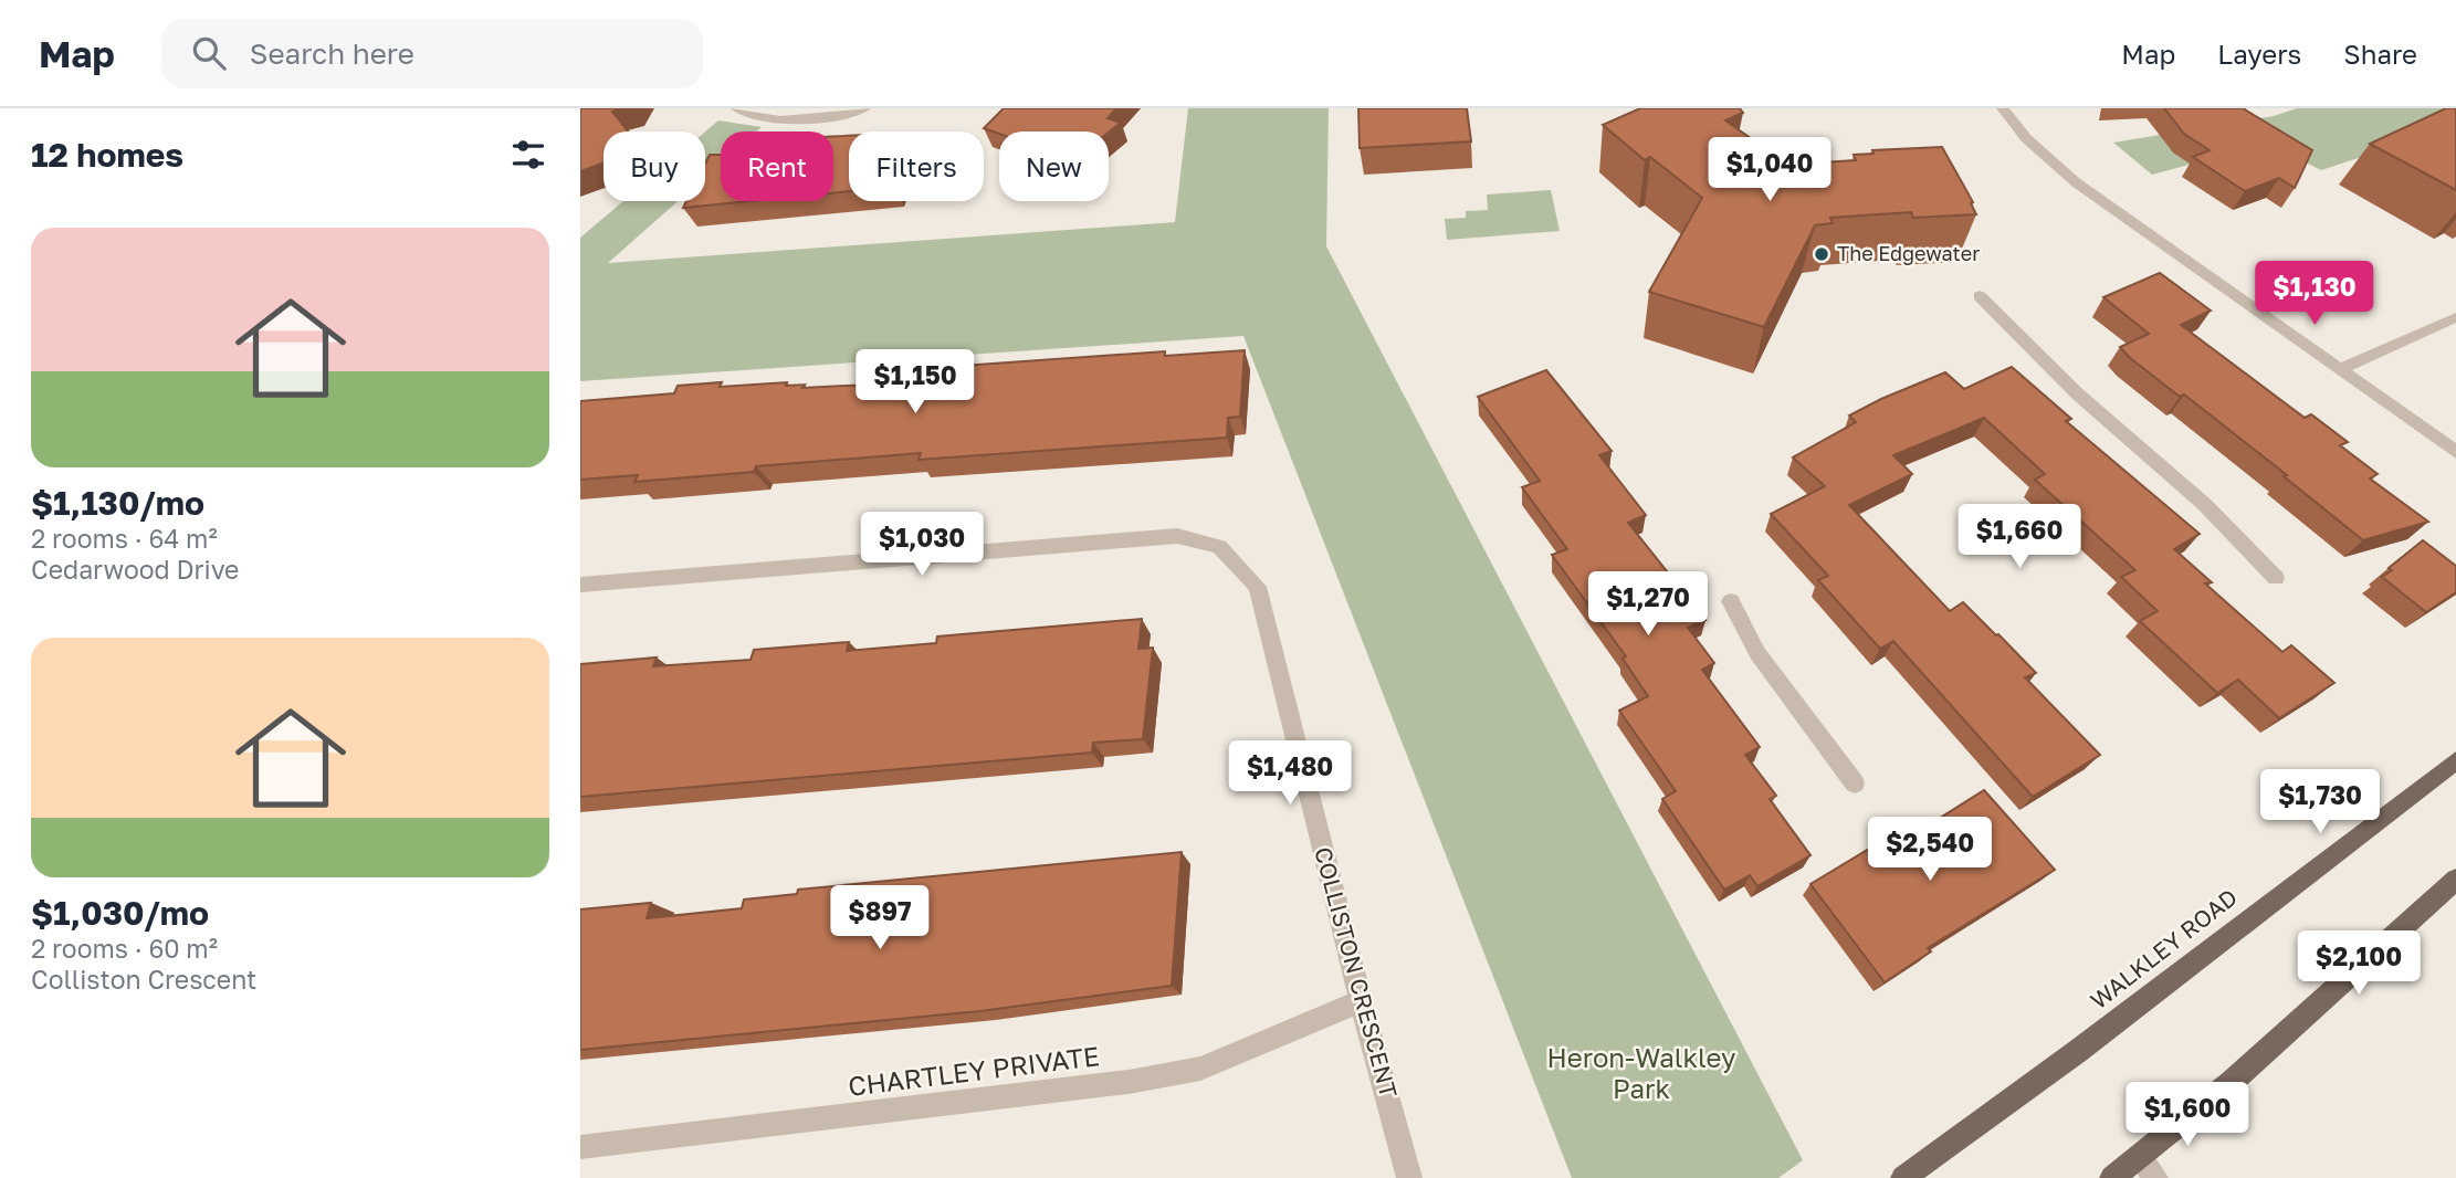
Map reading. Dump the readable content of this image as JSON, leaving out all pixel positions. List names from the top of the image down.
{
  "streets": {
    "main road": ["WALKLEY ROAD"],
    "street": ["COLLISTON CRESCENT", "CHARTLEY PRIVATE"]
  },
  "crossings": [
    ["COLLISTON CRESCENT", "CHARTLEY PRIVATE"]
  ],
  "parks": ["Heron-Walkley Park"],
  "places": ["The Edgewater"],
  "page": {
    "header": "Map",
    "search": "Search here",
    "nav": ["Map", "Layers", "Share"],
    "heading": "12 homes",
    "chip": [
      "Buy",
      "Rent",
      "Filters",
      "New"
    ],
    "price": [
      "$1,040",
      "$1,130",
      "$1,150",
      "$1,660",
      "$1,030",
      "$1,270",
      "$1,480",
      "$1,730",
      "$2,540",
      "$897",
      "$2,100",
      "$1,600"
    ],
    "list": [
      {
        "name": "$1,130/mo",
        "note": "2 rooms · 64 m² · Cedarwood Drive"
      },
      {
        "name": "$1,030/mo",
        "note": "2 rooms · 60 m² · Colliston Crescent"
      }
    ]
  }
}
